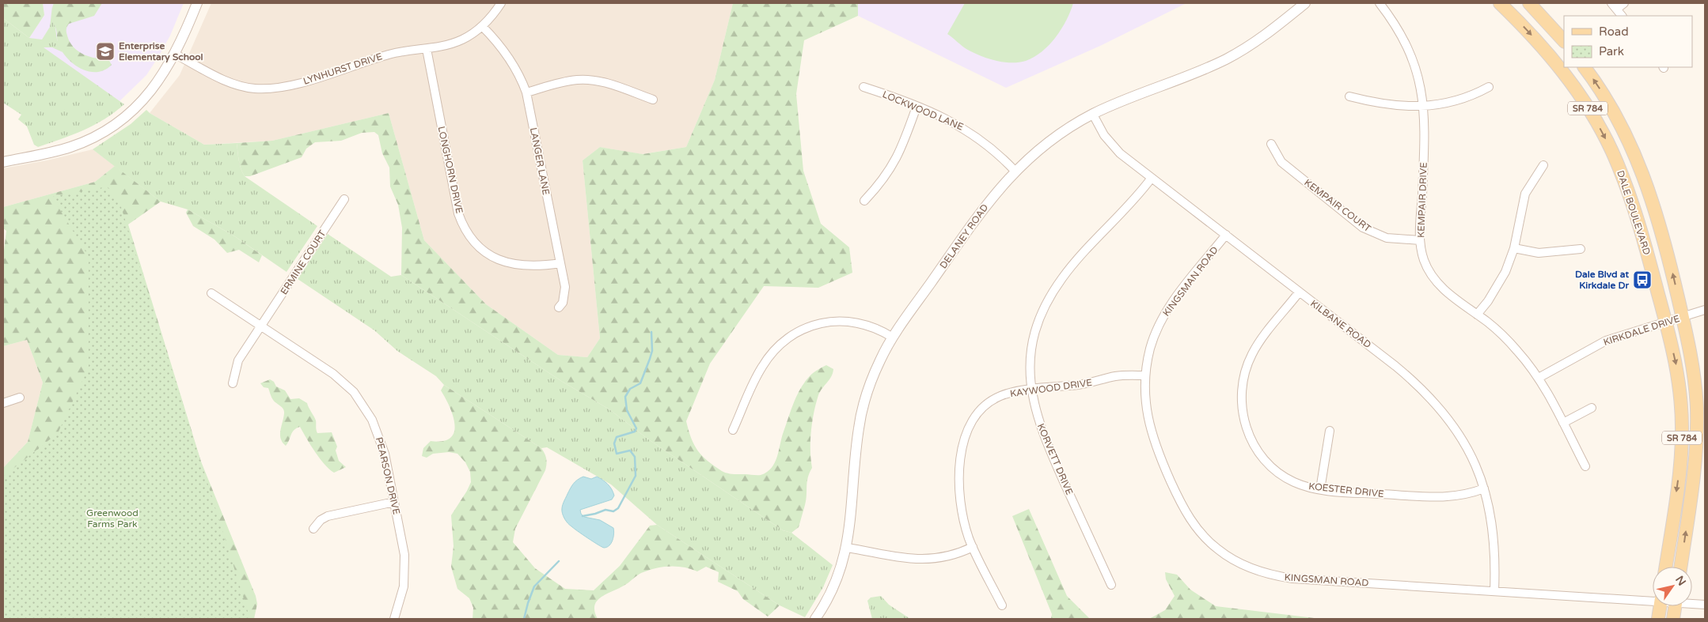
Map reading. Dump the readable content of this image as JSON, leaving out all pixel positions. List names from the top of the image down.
{
  "streets": {
    "main road": ["SR 784", "DALE BOULEVARD"],
    "street": [
      "LYNHURST DRIVE",
      "LOCKWOOD LANE",
      "LANGER LANE",
      "LONGHORN DRIVE",
      "KEMPAIR DRIVE",
      "KEMPAIR COURT",
      "DELANEY ROAD",
      "ERMINE COURT",
      "KINGSMAN ROAD",
      "KILBANE ROAD",
      "KIRKDALE DRIVE",
      "KAYWOOD DRIVE",
      "KORVETT DRIVE",
      "PEARSON DRIVE",
      "KOESTER DRIVE"
    ]
  },
  "crossings": [
    ["LYNHURST DRIVE", "LANGER LANE"],
    ["LYNHURST DRIVE", "LONGHORN DRIVE"],
    ["LOCKWOOD LANE", "DELANEY ROAD"],
    ["LANGER LANE", "LONGHORN DRIVE"],
    ["KEMPAIR DRIVE", "KEMPAIR COURT"],
    ["KEMPAIR DRIVE", "KIRKDALE DRIVE"],
    ["DALE BOULEVARD", "KIRKDALE DRIVE"],
    ["DELANEY ROAD", "KILBANE ROAD"],
    ["ERMINE COURT", "PEARSON DRIVE"],
    ["KINGSMAN ROAD", "KILBANE ROAD"],
    ["KINGSMAN ROAD", "KAYWOOD DRIVE"],
    ["KILBANE ROAD", "KORVETT DRIVE"],
    ["KILBANE ROAD", "KOESTER DRIVE"],
    ["KAYWOOD DRIVE", "KORVETT DRIVE"]
  ],
  "parks": ["Greenwood Farms Park"],
  "places": {
    "school or university": ["Enterprise Elementary School"],
    "bus stop": ["Dale Blvd at Kirkdale Dr"]
  },
  "legend": ["Road", "Park"],
  "north": "top right"
}
